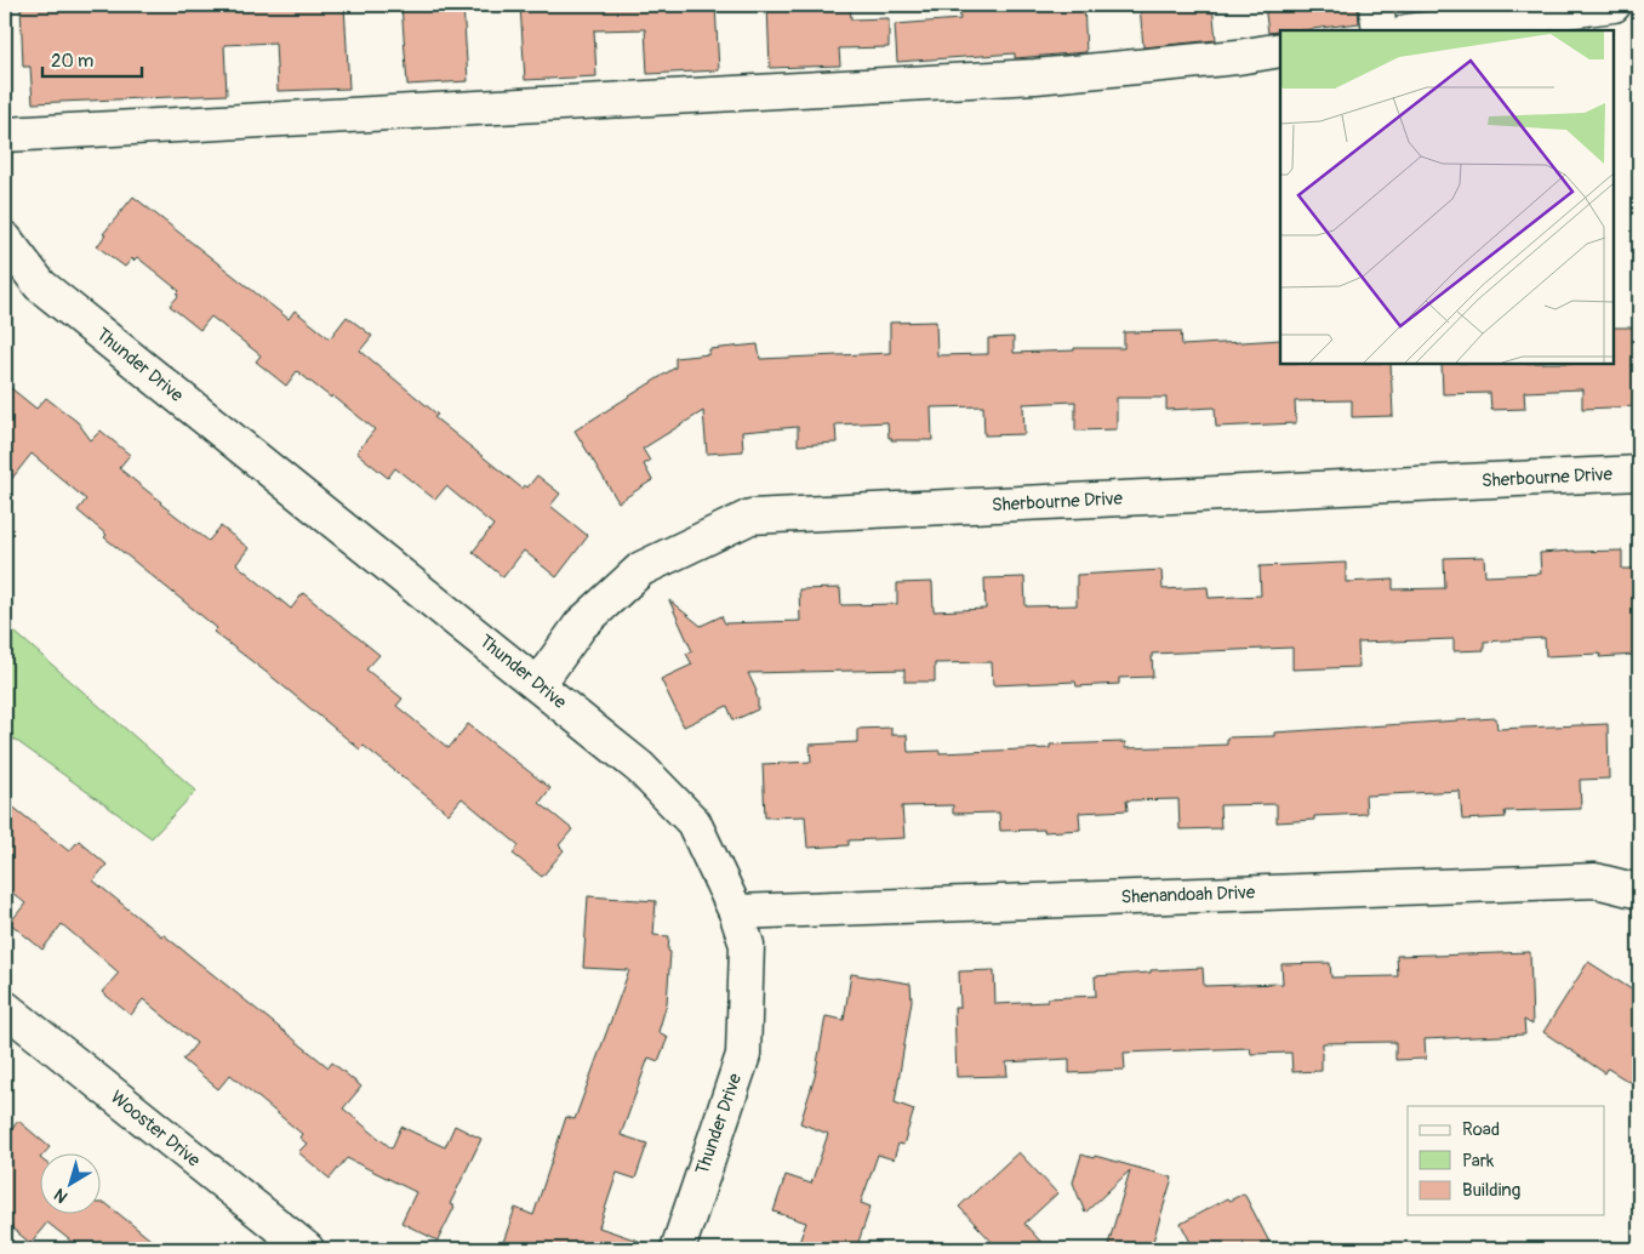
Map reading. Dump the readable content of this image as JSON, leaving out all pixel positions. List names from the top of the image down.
{
  "streets": {
    "street": [
      "Thunder Drive",
      "Sherbourne Drive",
      "Shenandoah Drive",
      "Wooster Drive"
    ]
  },
  "crossings": [
    ["Thunder Drive", "Sherbourne Drive"],
    ["Thunder Drive", "Shenandoah Drive"]
  ],
  "legend": ["Road", "Park", "Building"],
  "scale_bar": "20 m",
  "north": "bottom left"
}
